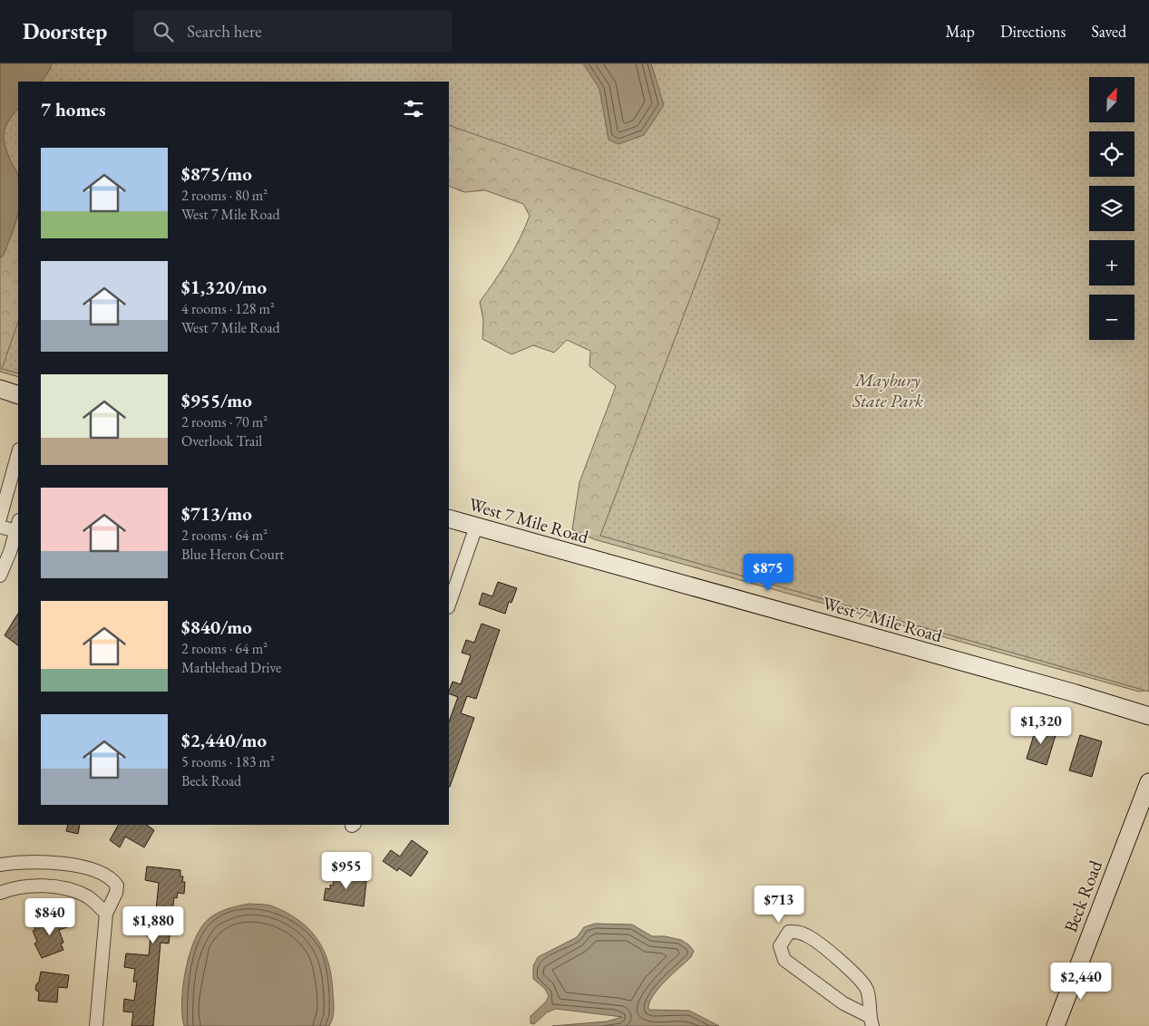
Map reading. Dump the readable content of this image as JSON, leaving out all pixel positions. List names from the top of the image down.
{
  "streets": {
    "street": ["West 7 Mile Road", "Beck Road"]
  },
  "parks": ["Maybury State Park"],
  "north": "top right",
  "page": {
    "header": "Doorstep",
    "search": "Search here",
    "nav": ["Map", "Directions", "Saved"],
    "map_buttons": ["+", "−"],
    "heading": "7 homes",
    "list": [
      {
        "name": "$875/mo",
        "note": "2 rooms · 80 m² · West 7 Mile Road"
      },
      {
        "name": "$1,320/mo",
        "note": "4 rooms · 128 m² · West 7 Mile Road"
      },
      {
        "name": "$955/mo",
        "note": "2 rooms · 70 m² · Overlook Trail"
      },
      {
        "name": "$713/mo",
        "note": "2 rooms · 64 m² · Blue Heron Court"
      },
      {
        "name": "$840/mo",
        "note": "2 rooms · 64 m² · Marblehead Drive"
      },
      {
        "name": "$2,440/mo",
        "note": "5 rooms · 183 m² · Beck Road"
      }
    ],
    "price": [
      "$875",
      "$1,320",
      "$955",
      "$713",
      "$840",
      "$1,880",
      "$2,440"
    ]
  }
}
